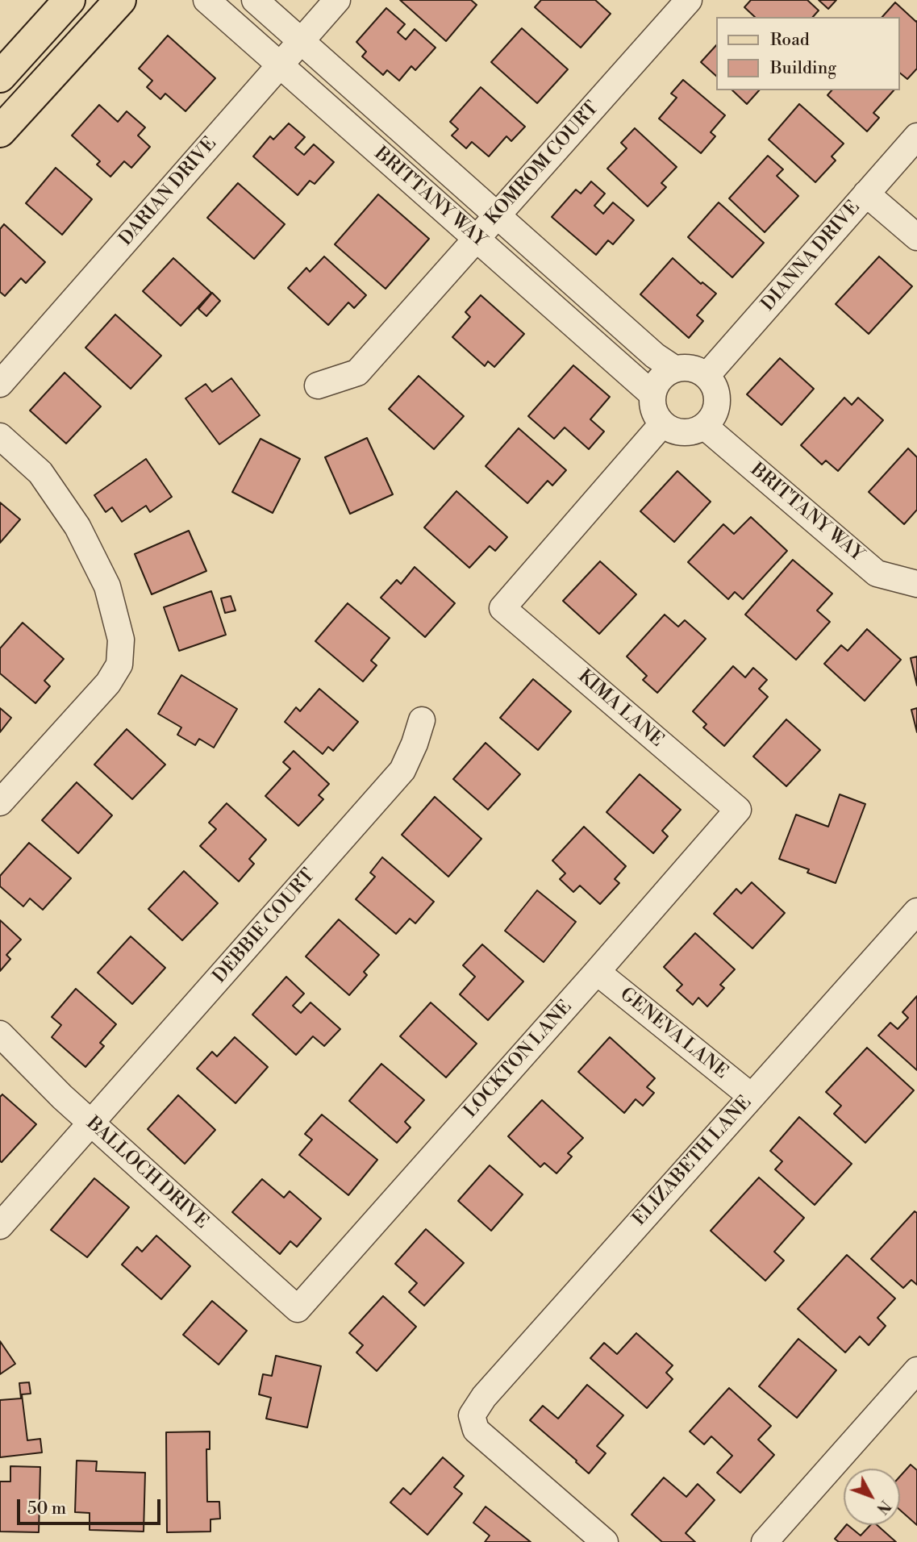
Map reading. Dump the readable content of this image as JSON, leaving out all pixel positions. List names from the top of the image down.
{
  "streets": {
    "street": [
      "KOMROM COURT",
      "DARIAN DRIVE",
      "BRITTANY WAY",
      "DIANNA DRIVE",
      "KIMA LANE",
      "DEBBIE COURT",
      "GENEVA LANE",
      "LOCKTON LANE",
      "ELIZABETH LANE",
      "BALLOCH DRIVE"
    ]
  },
  "crossings": [
    ["KOMROM COURT", "BRITTANY WAY"],
    ["DARIAN DRIVE", "BRITTANY WAY"],
    ["BRITTANY WAY", "DIANNA DRIVE"],
    ["BRITTANY WAY", "KIMA LANE"],
    ["DIANNA DRIVE", "KIMA LANE"],
    ["KIMA LANE", "LOCKTON LANE"],
    ["DEBBIE COURT", "BALLOCH DRIVE"],
    ["GENEVA LANE", "LOCKTON LANE"],
    ["GENEVA LANE", "ELIZABETH LANE"],
    ["LOCKTON LANE", "BALLOCH DRIVE"]
  ],
  "legend": ["Road", "Building"],
  "scale_bar": "50 m",
  "north": "bottom right"
}
